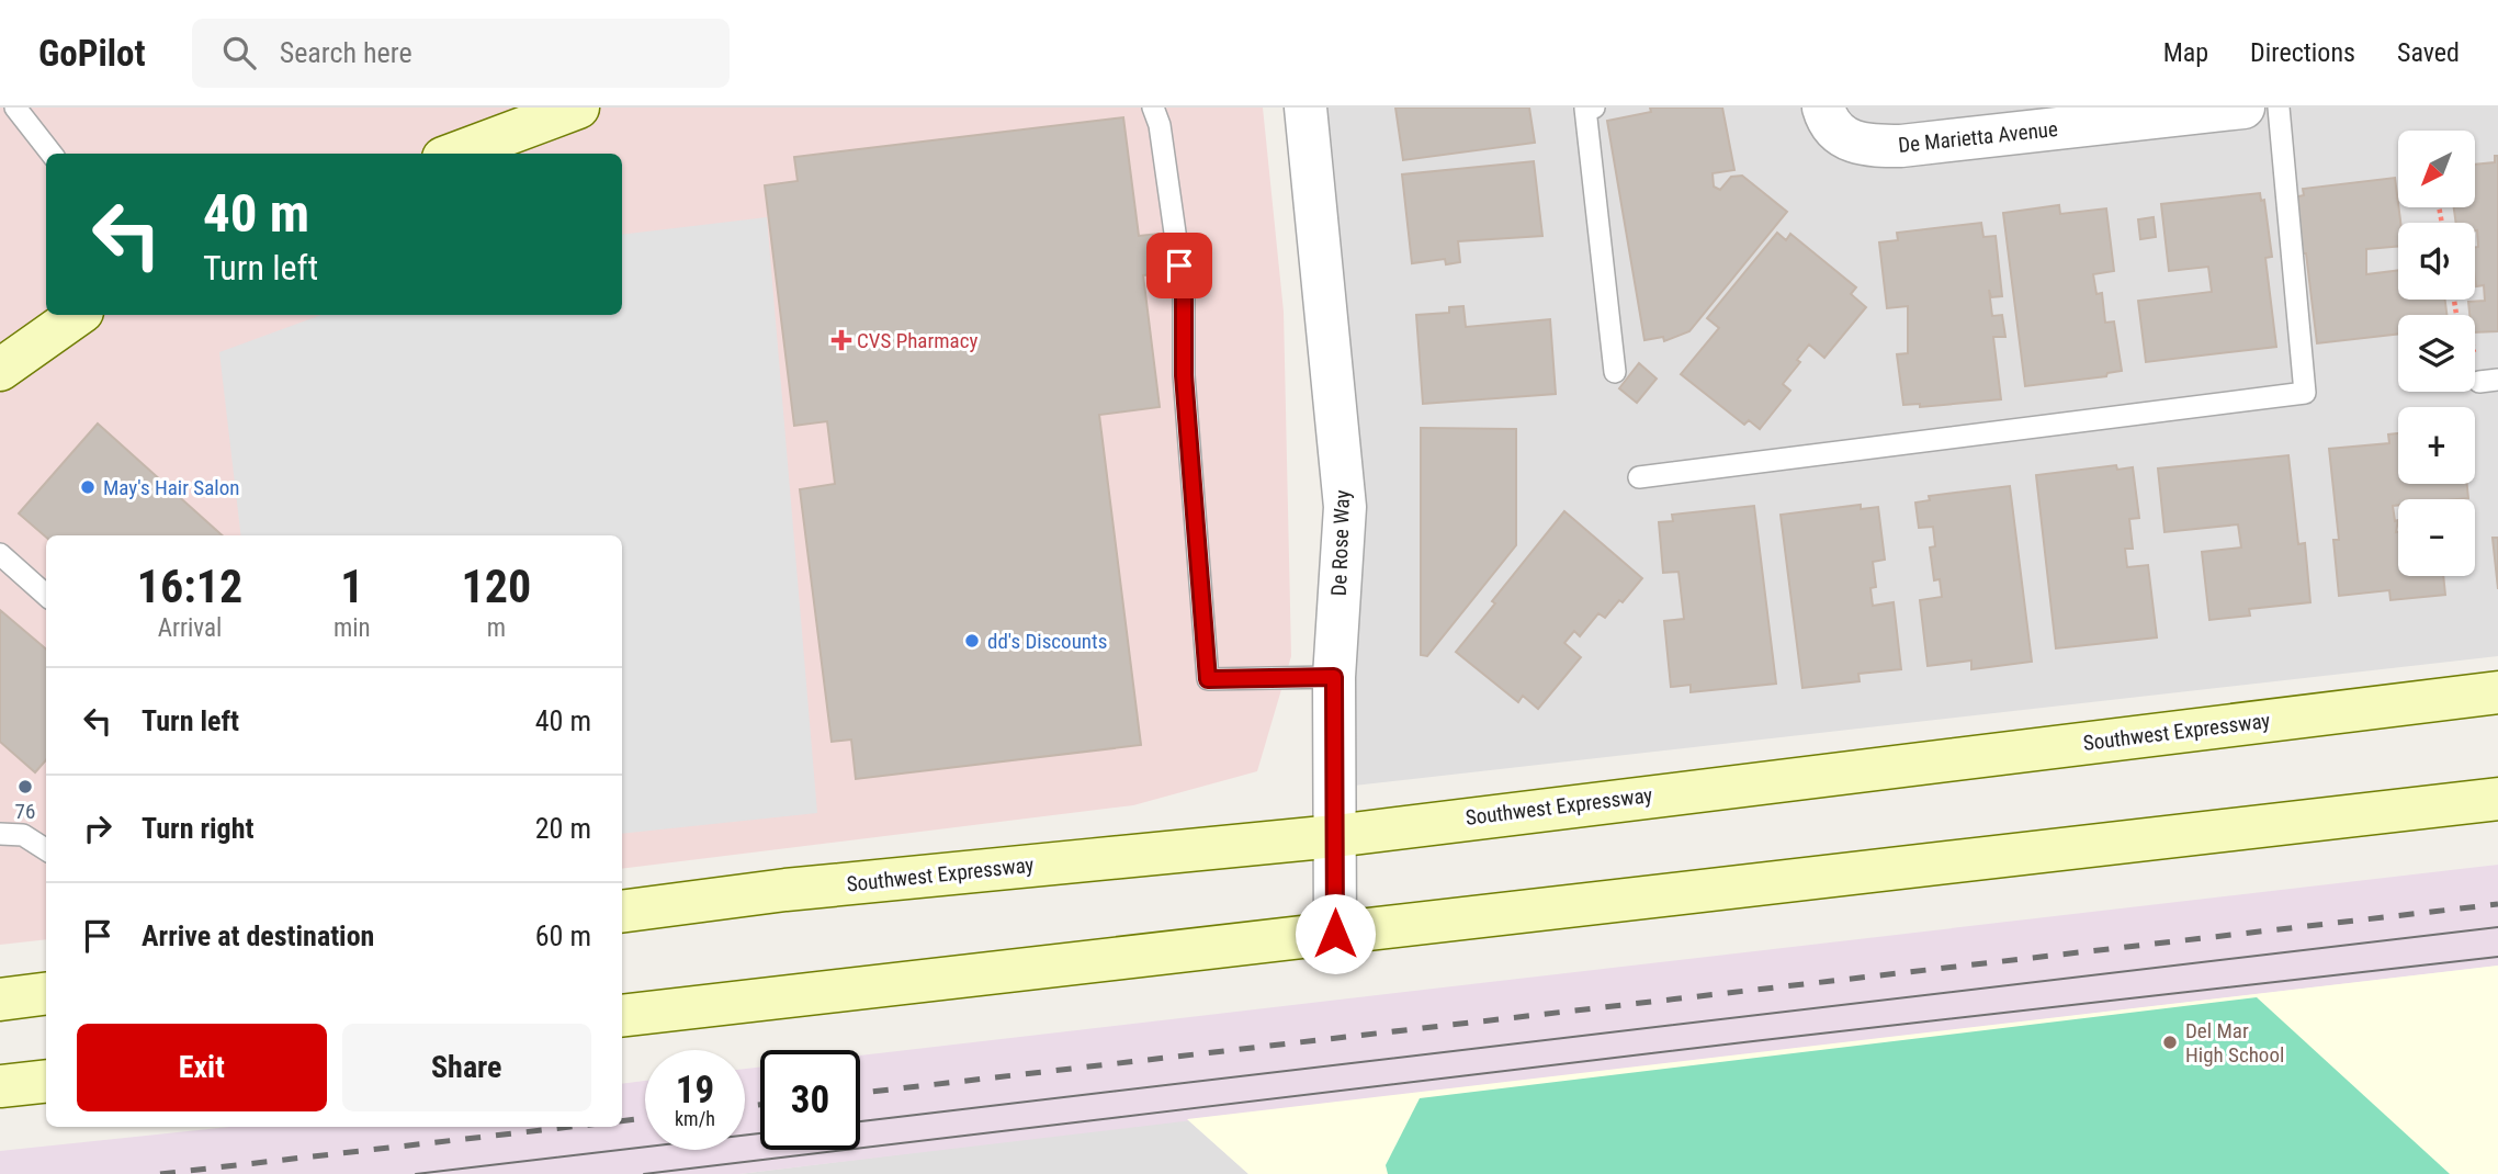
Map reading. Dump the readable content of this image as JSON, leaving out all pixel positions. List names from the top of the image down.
{
  "streets": {
    "main road": ["Southwest Expressway"],
    "street": ["De Marietta Avenue", "De Rose Way"]
  },
  "crossings": [
    ["De Rose Way", "Southwest Expressway"]
  ],
  "places": {
    "health": ["CVS Pharmacy"],
    "other": [
      "May's Hair Salon",
      "dd's Discounts",
      "76",
      "Del Mar High School"
    ]
  },
  "north": "bottom left",
  "page": {
    "header": "GoPilot",
    "search": "Search here",
    "nav": ["Map", "Directions", "Saved"],
    "map_buttons": ["+", "−"],
    "turn": ["40 m", "Turn left"],
    "eta": [
      "16:12",
      "Arrival",
      "1",
      "min",
      "120",
      "m"
    ],
    "list": [
      {
        "name": "Turn left",
        "value": "40 m"
      },
      {
        "name": "Turn right",
        "value": "20 m"
      },
      {
        "name": "Arrive at destination",
        "value": "60 m"
      }
    ],
    "buttons": ["Exit", "Share"],
    "speed": "19 km/h",
    "limit": "30"
  }
}
